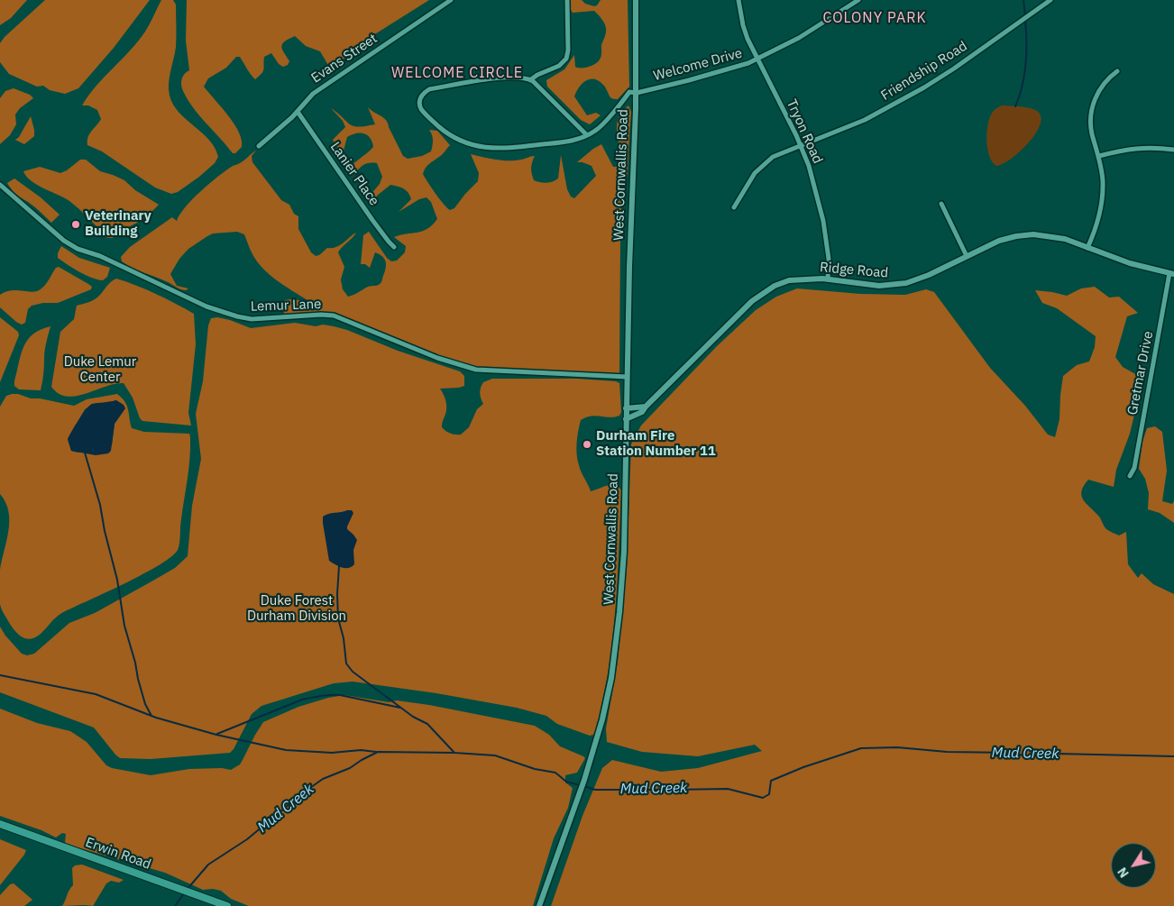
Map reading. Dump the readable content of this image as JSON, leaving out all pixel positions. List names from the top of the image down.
{
  "streets": {
    "main road": ["Erwin Road"],
    "street": [
      "Evans Street",
      "Welcome Drive",
      "Friendship Road",
      "Tryon Road",
      "Lanier Place",
      "West Cornwallis Road",
      "Ridge Road",
      "Lemur Lane",
      "Gretmar Drive"
    ]
  },
  "crossings": [
    ["Evans Street", "Lanier Place"],
    ["Welcome Drive", "Tryon Road"],
    ["Welcome Drive", "West Cornwallis Road"],
    ["Friendship Road", "Tryon Road"],
    ["Tryon Road", "Ridge Road"],
    ["West Cornwallis Road", "Ridge Road"],
    ["West Cornwallis Road", "Lemur Lane"],
    ["Ridge Road", "Gretmar Drive"]
  ],
  "districts": ["COLONY PARK", "WELCOME CIRCLE"],
  "water": ["Mud Creek"],
  "parks": ["Duke Lemur Center", "Duke Forest Durham Division"],
  "places": ["Veterinary Building", "Durham Fire Station Number 11"],
  "north": "bottom left"
}
